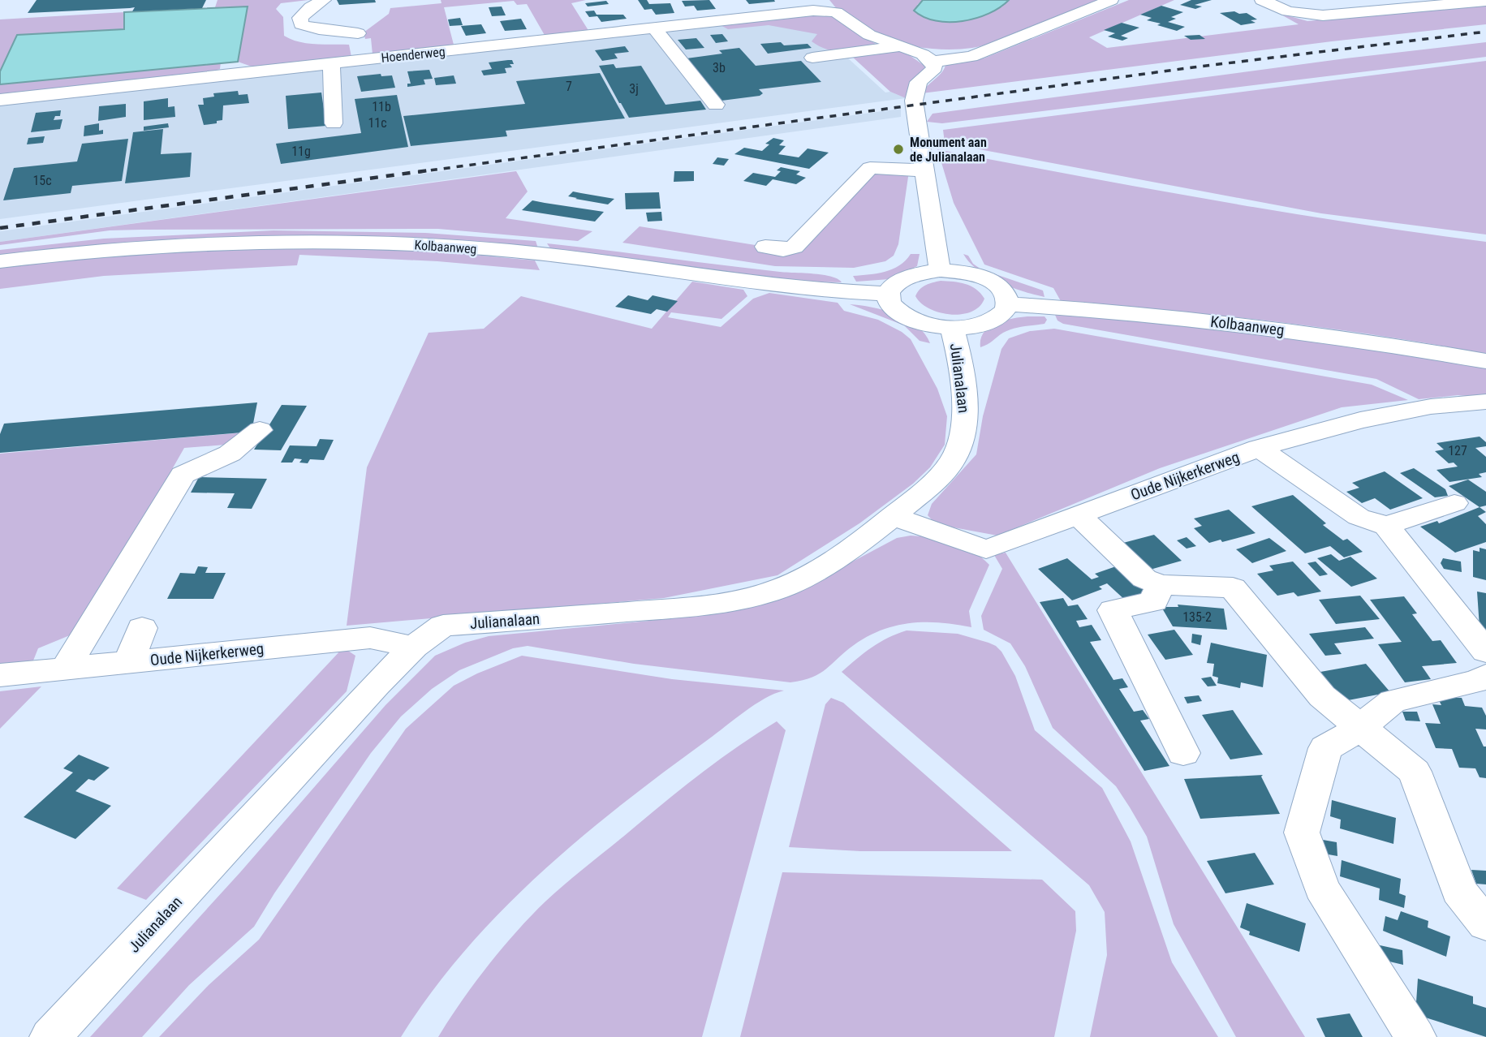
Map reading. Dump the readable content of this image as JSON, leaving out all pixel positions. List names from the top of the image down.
{
  "streets": {
    "street": [
      "Hoenderweg",
      "Kolbaanweg",
      "Julianalaan",
      "Oude Nijkerkerweg"
    ]
  },
  "crossings": [
    ["Julianalaan", "Oude Nijkerkerweg"]
  ],
  "places": ["Monument aan de Julianalaan"],
  "house_numbers": [
    "3b",
    "7",
    "3j",
    "11b",
    "11c",
    "11g",
    "15c",
    "127",
    "135-2"
  ]
}
